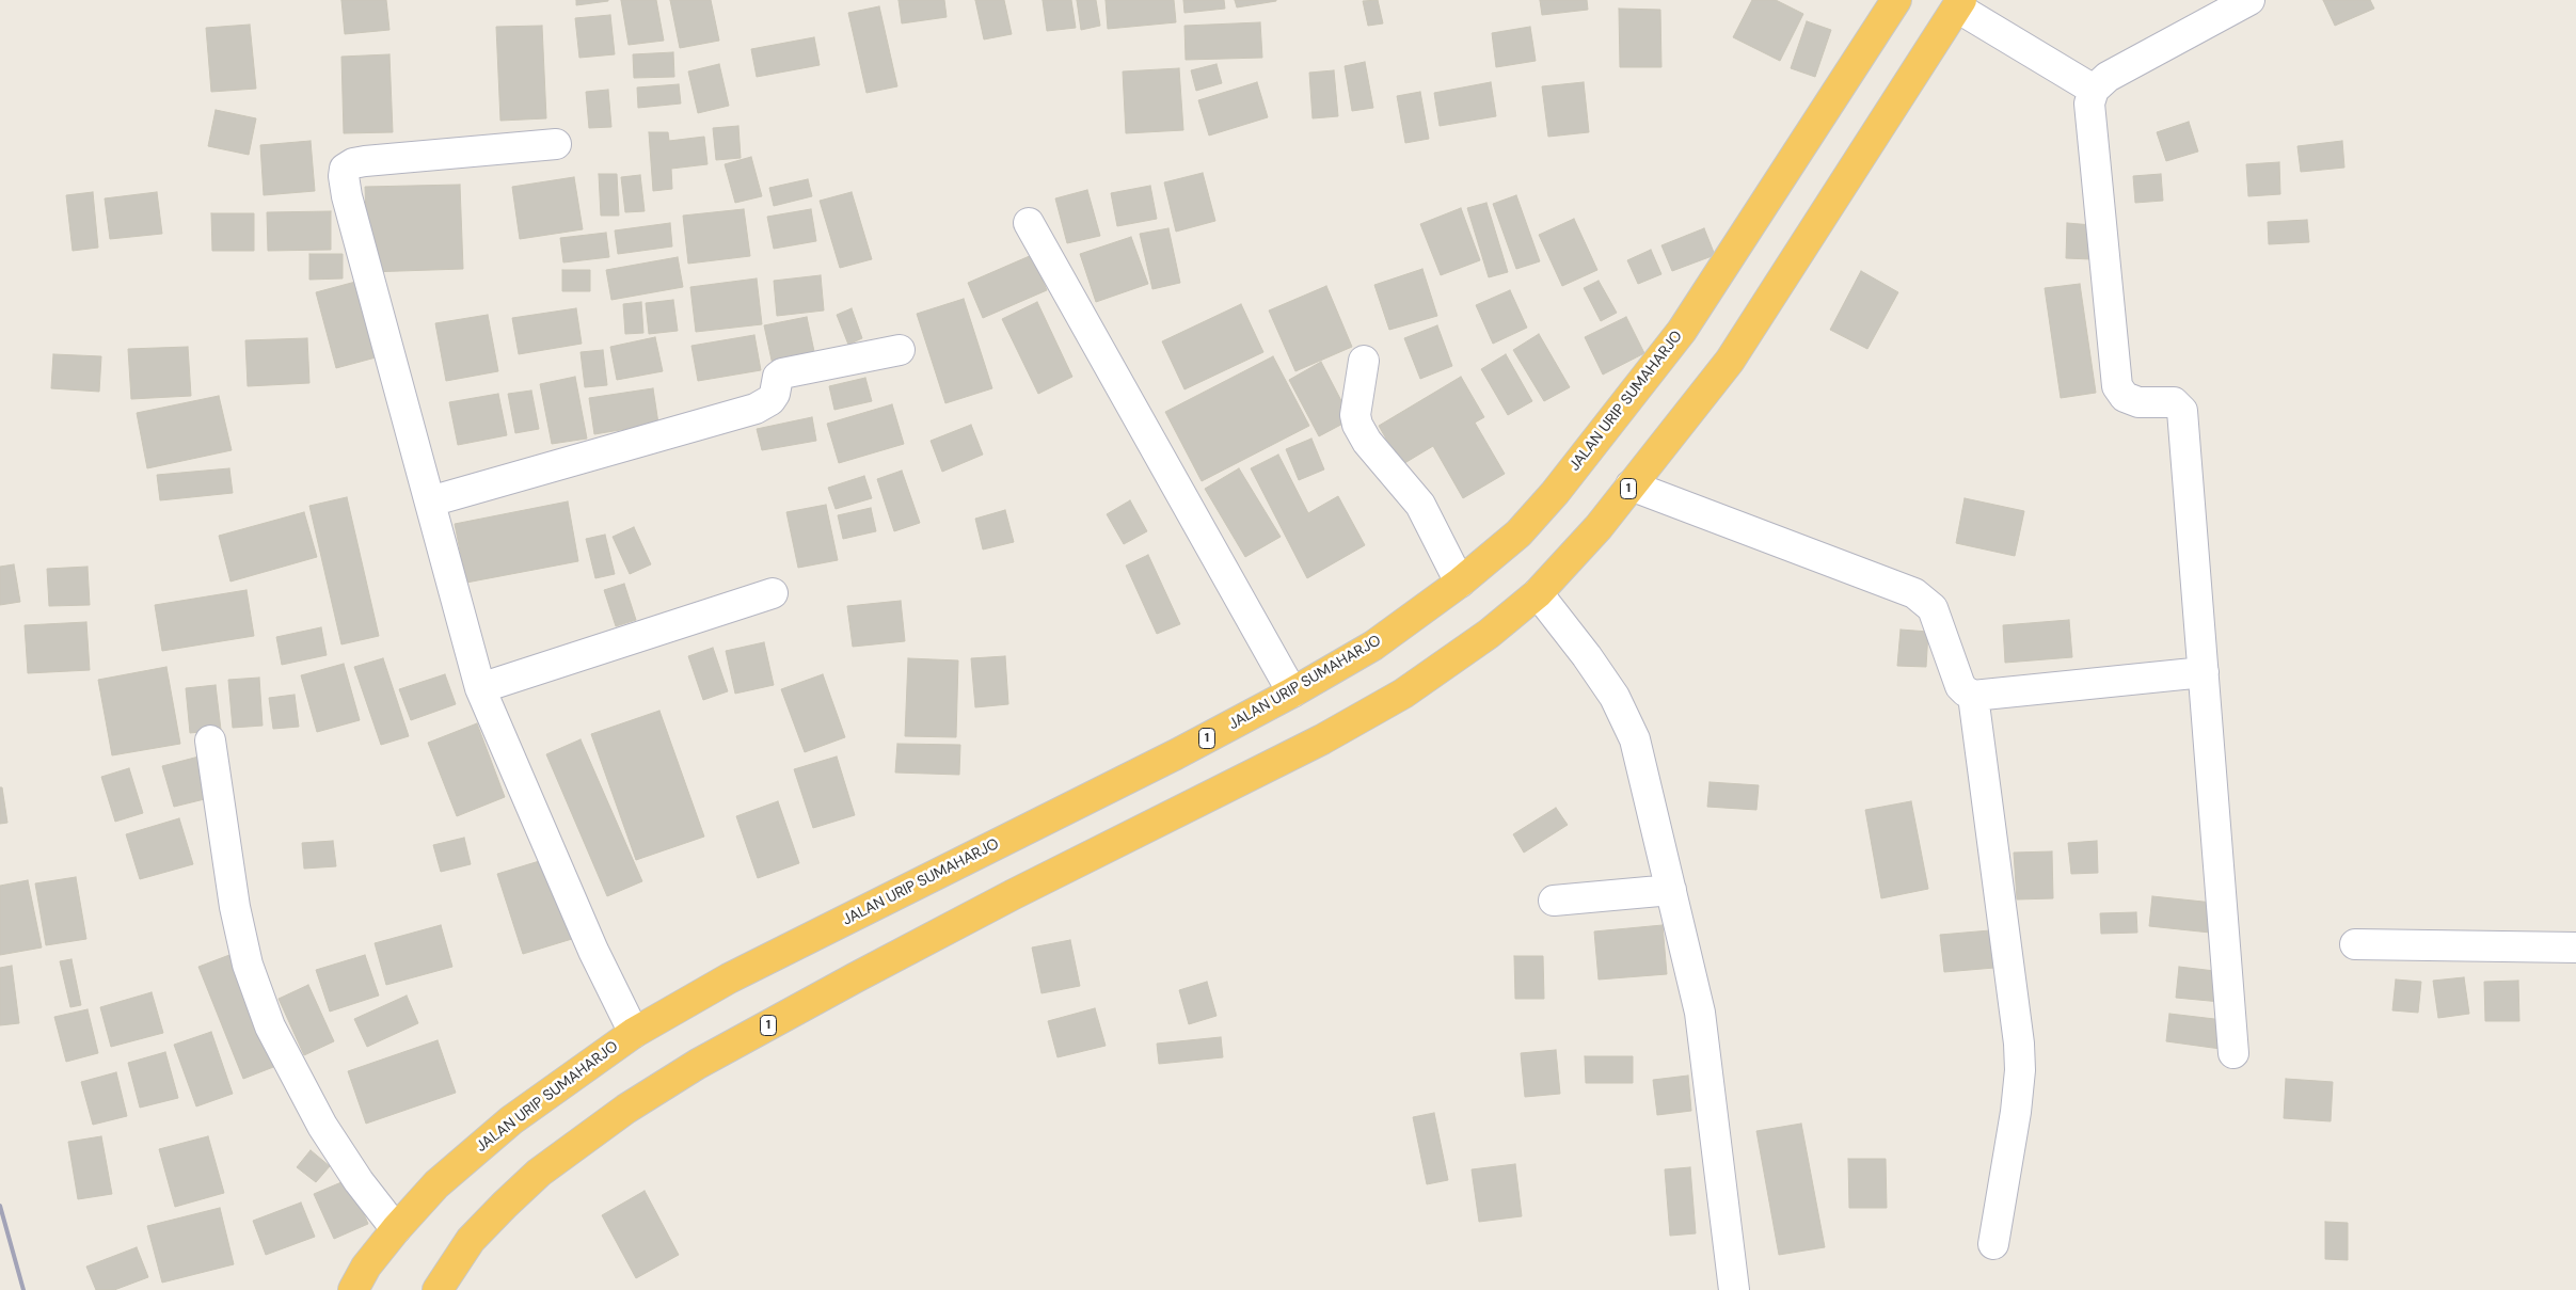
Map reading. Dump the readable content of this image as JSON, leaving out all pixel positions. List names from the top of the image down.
{
  "streets": {
    "highway": ["JALAN URIP SUMAHARJO", "1"]
  }
}
